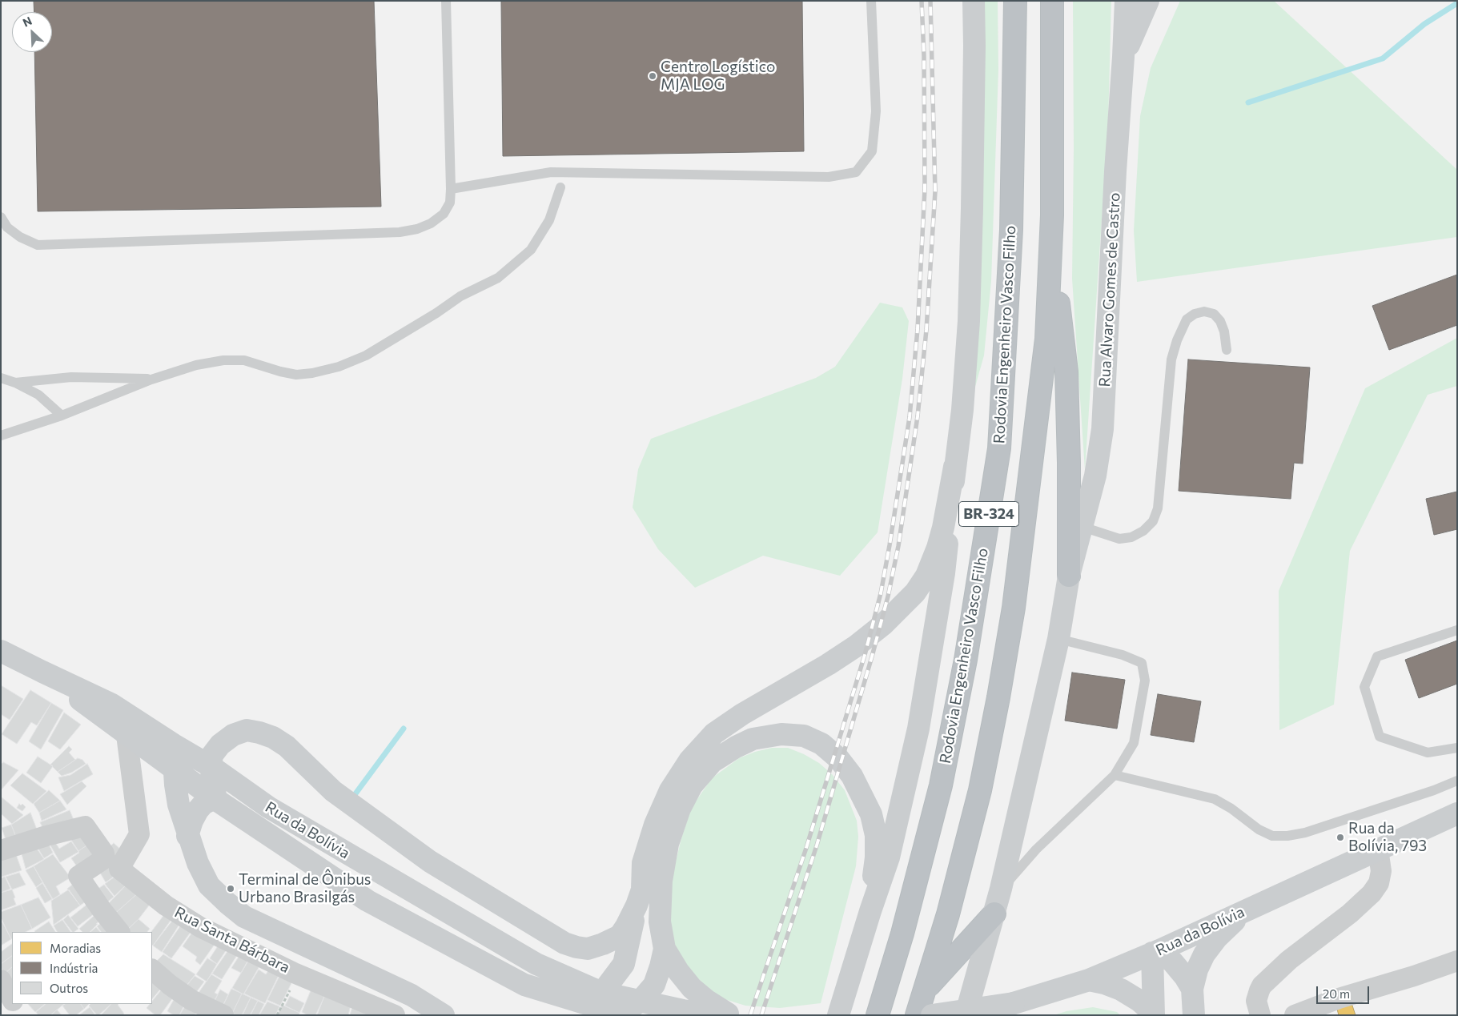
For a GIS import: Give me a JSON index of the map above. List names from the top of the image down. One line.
{"streets":{"highway":["Rodovia Engenheiro Vasco Filho","BR-324"],"main road":["Rua Alvaro Gomes de Castro","Rua da Bolívia"],"street":["Rua Santa Bárbara"]},"crossings":[["Rua da Bolívia","Rua Santa Bárbara"]],"places":["Centro Logístico MJA LOG","Rua da Bolívia, 793","Terminal de Ônibus Urbano Brasilgás"],"legend":["Moradias","Indústria","Outros"],"scale_bar":"20 m","north":"top left"}
